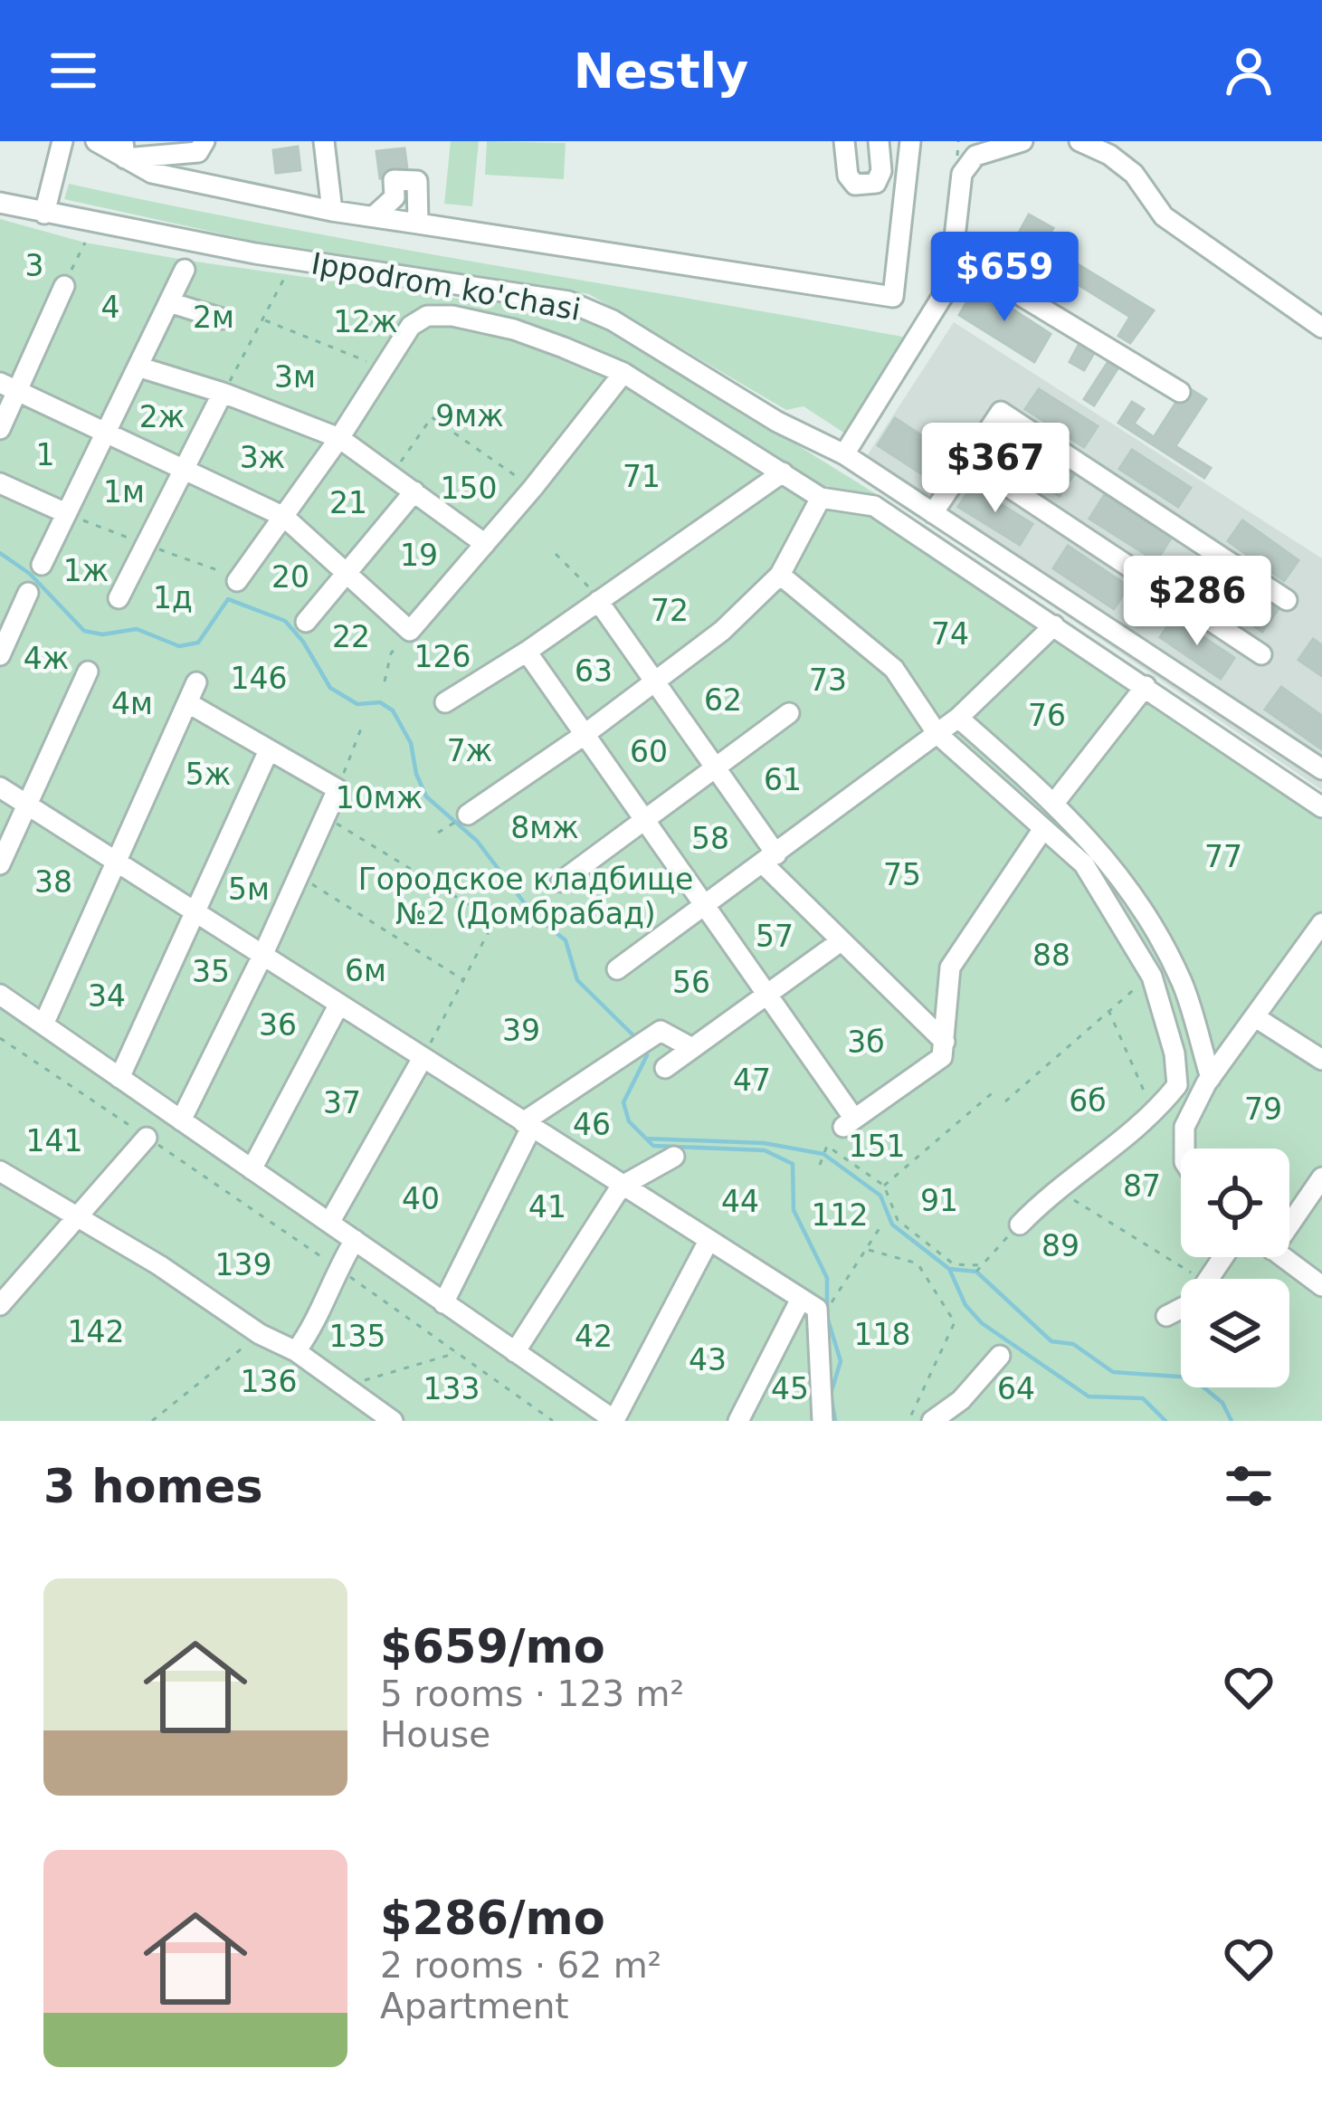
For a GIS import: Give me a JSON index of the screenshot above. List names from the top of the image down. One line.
{"streets":{"street":["Ippodrom ko'chasi"]},"parks":["3","4","2м","12ж","3м","9мж","2ж","1","3ж","71","150","1м","21","19","1ж","20","1д","72","74","22","126","4ж","63","146","73","62","4м","76","7ж","60","5ж","61","10мж","8мж","58","77","75","Городское кладбище №2 (Домбрабад)","38","5м","57","88","6м","35","56","34","36","39","3б","47","6б","37","79","46","141","151","87","40","91","44","41","112","89","139","142","118","135","42","43","136","133","45","64"],"page":{"header":"Nestly","price":["$659","$367","$286"],"heading":"3 homes","list":[{"name":"$659/mo","note":"5 rooms · 123 m² · House"},{"name":"$286/mo","note":"2 rooms · 62 m² · Apartment"}]}}
